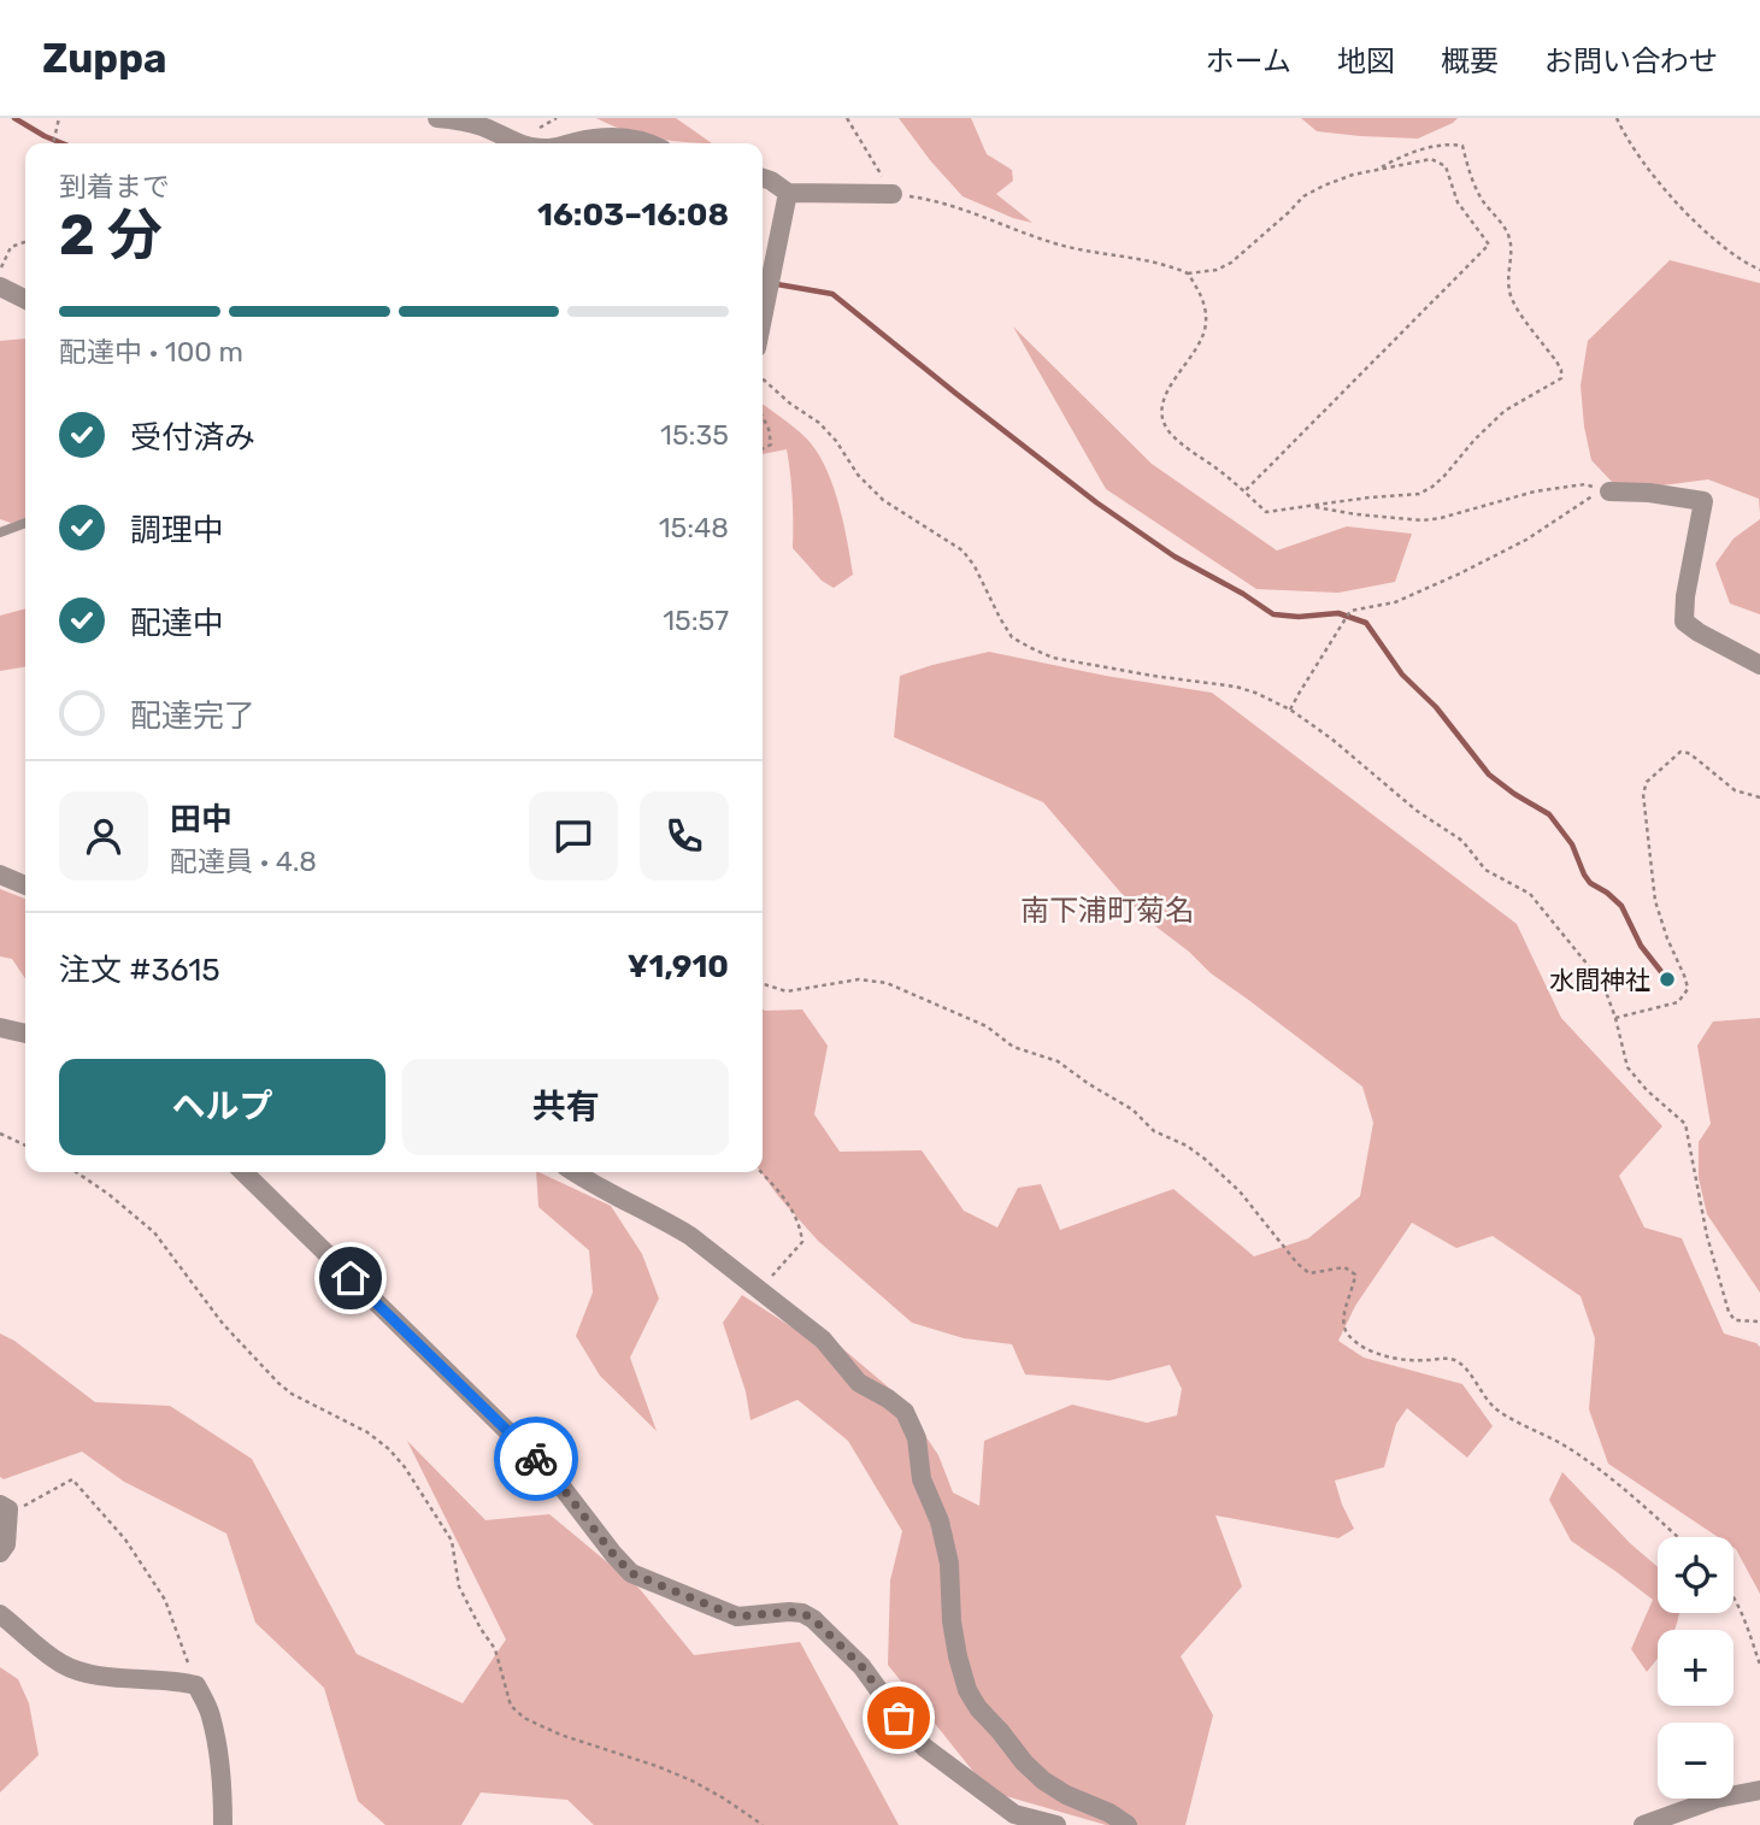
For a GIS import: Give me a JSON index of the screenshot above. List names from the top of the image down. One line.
{"districts":["南下浦町菊名"],"places":["水間神社"],"page":{"header":"Zuppa","nav":["ホーム","地図","概要","お問い合わせ"],"heading":["2 分","到着まで","16:03–16:08"],"panel":["田中","配達員 · 4.8","注文 #3615","¥1,910"],"bar":"配達中 · 100 m","list":[["受付済み","15:35"],["調理中","15:48"],["配達中","15:57"],"配達完了"],"buttons":["ヘルプ","共有"],"map_buttons":["+","−"]}}
